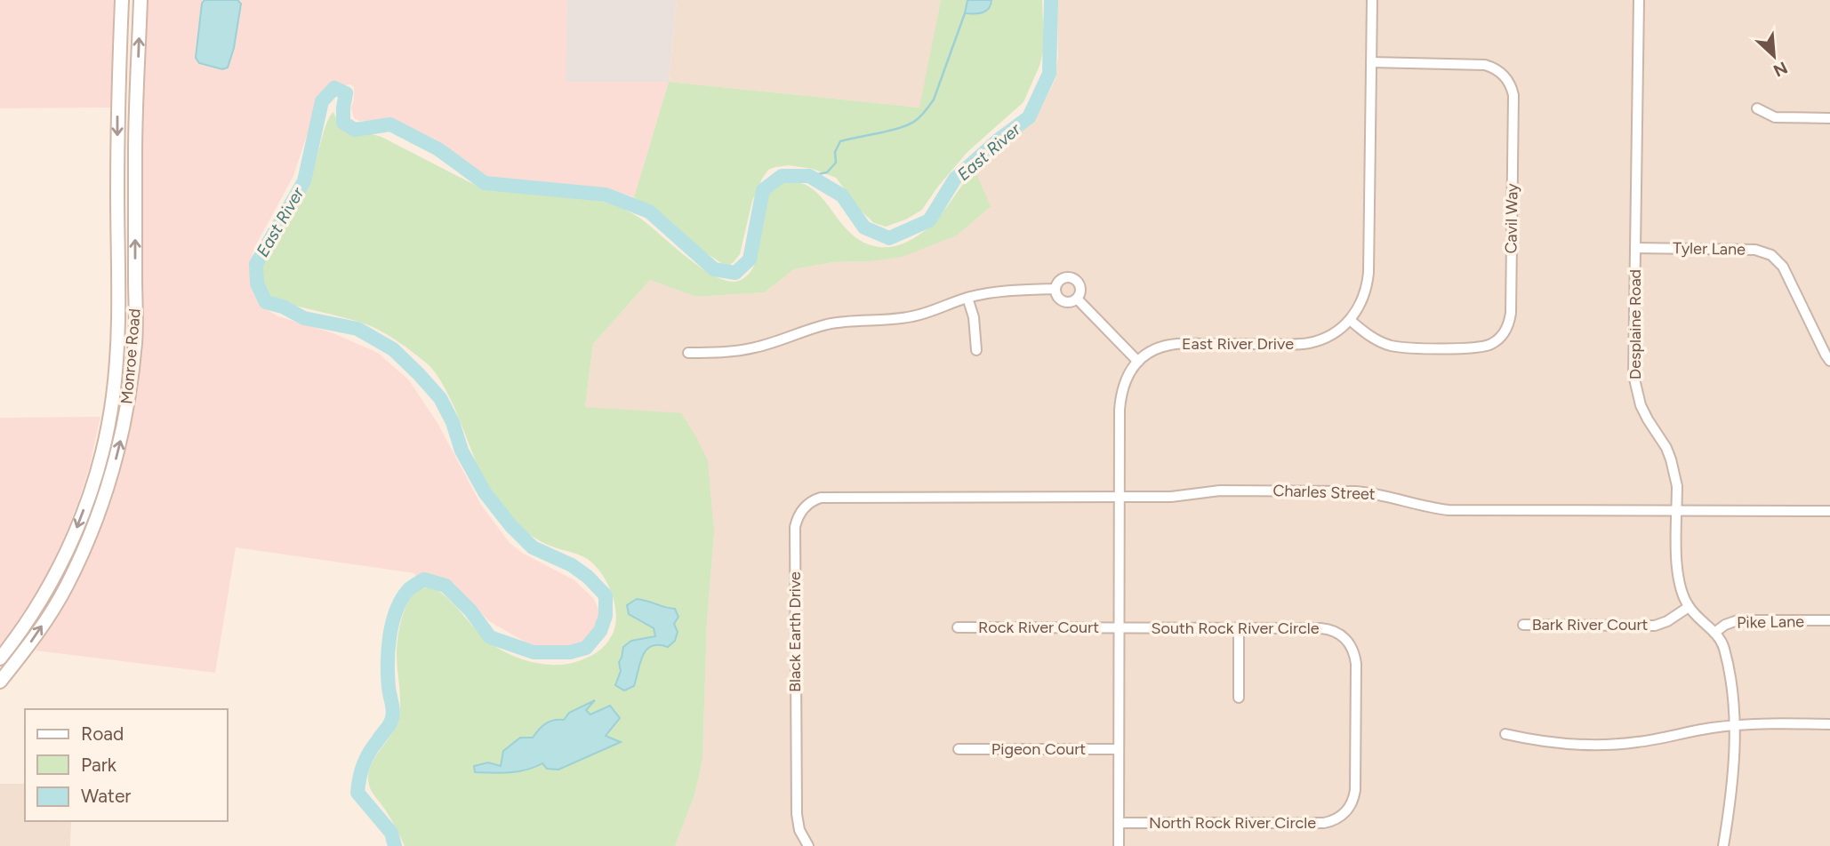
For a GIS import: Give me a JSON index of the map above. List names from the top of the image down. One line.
{"streets":{"main road":["Monroe Road"],"street":["Cavil Way","Tyler Lane","Desplaine Road","East River Drive","Charles Street","Pike Lane","Bark River Court","Rock River Court","South Rock River Circle","Black Earth Drive","Pigeon Court","North Rock River Circle"]},"crossings":[["Cavil Way","East River Drive"],["Tyler Lane","Desplaine Road"],["Desplaine Road","Charles Street"],["Desplaine Road","Pike Lane"],["Desplaine Road","Bark River Court"],["Charles Street","Black Earth Drive"],["Rock River Court","South Rock River Circle"],["South Rock River Circle","North Rock River Circle"]],"water":["East River"],"legend":["Road","Park","Water"],"north":"bottom right"}
